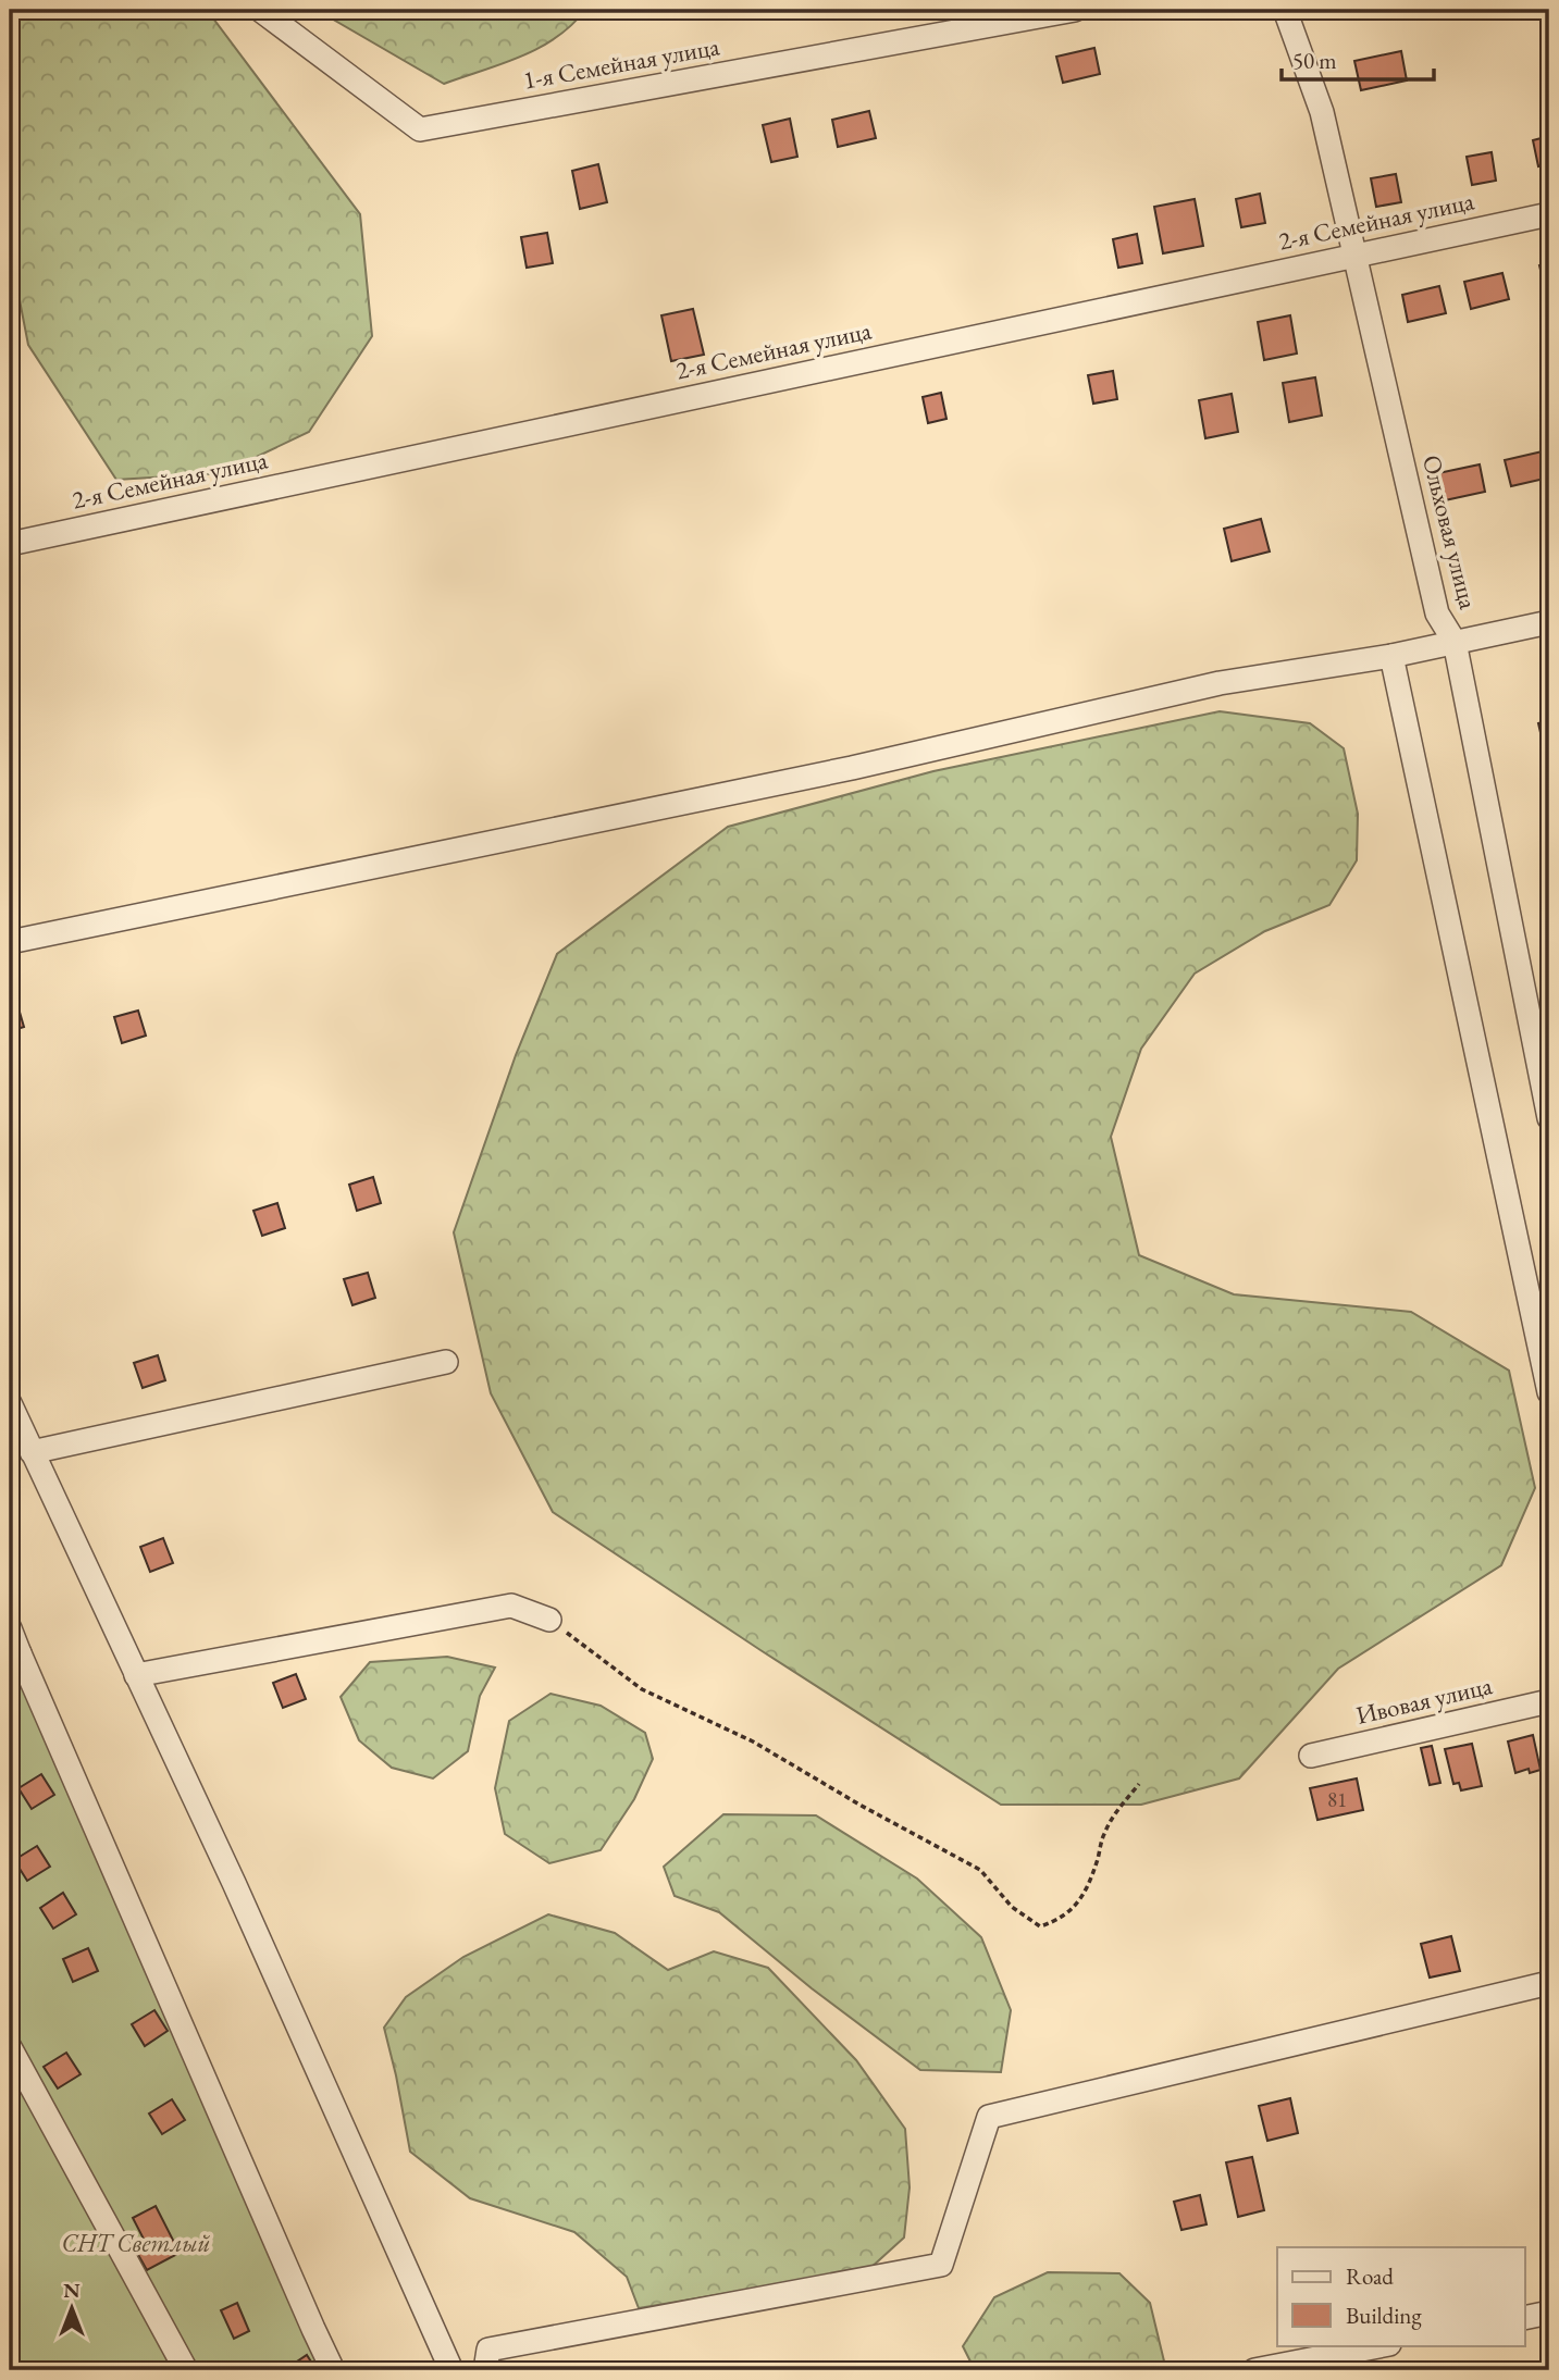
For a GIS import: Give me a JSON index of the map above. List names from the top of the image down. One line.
{"streets":{"street":["1-я Семейная улица","2-я Семейная улица","Ольховая улица","Ивовая улица"]},"crossings":[["2-я Семейная улица","Ольховая улица"]],"parks":["СНТ Светлый"],"house_numbers":["81"],"legend":["Road","Building"],"scale_bar":"50 m","north":"top"}
